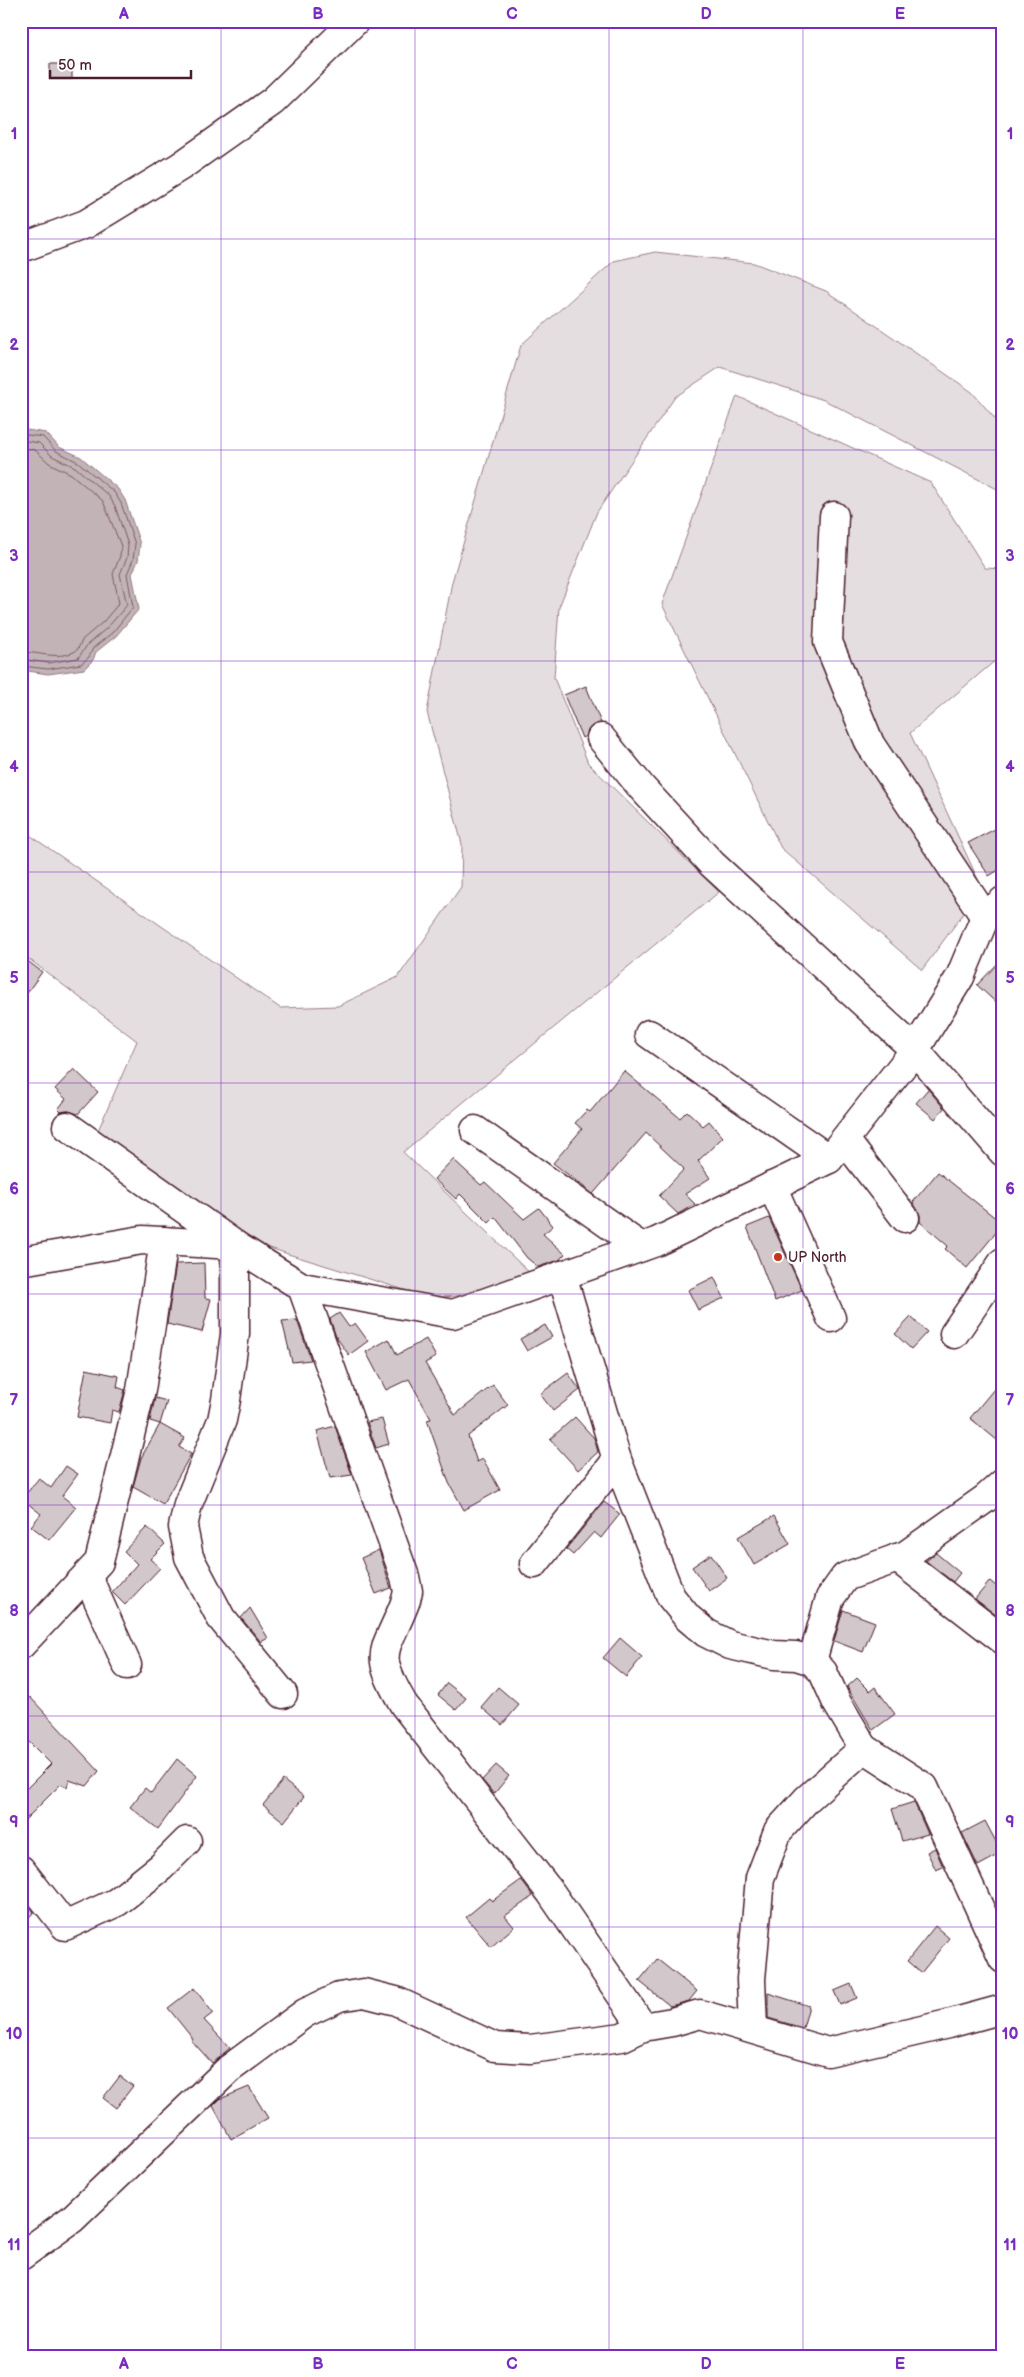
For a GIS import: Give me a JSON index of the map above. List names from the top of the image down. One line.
{"places":["UP North"],"scale_bar":"50 m","grid":{"columns":["A","B","C","D","E"],"rows":["1","2","3","4","5","6","7","8","9","10","11"]}}
